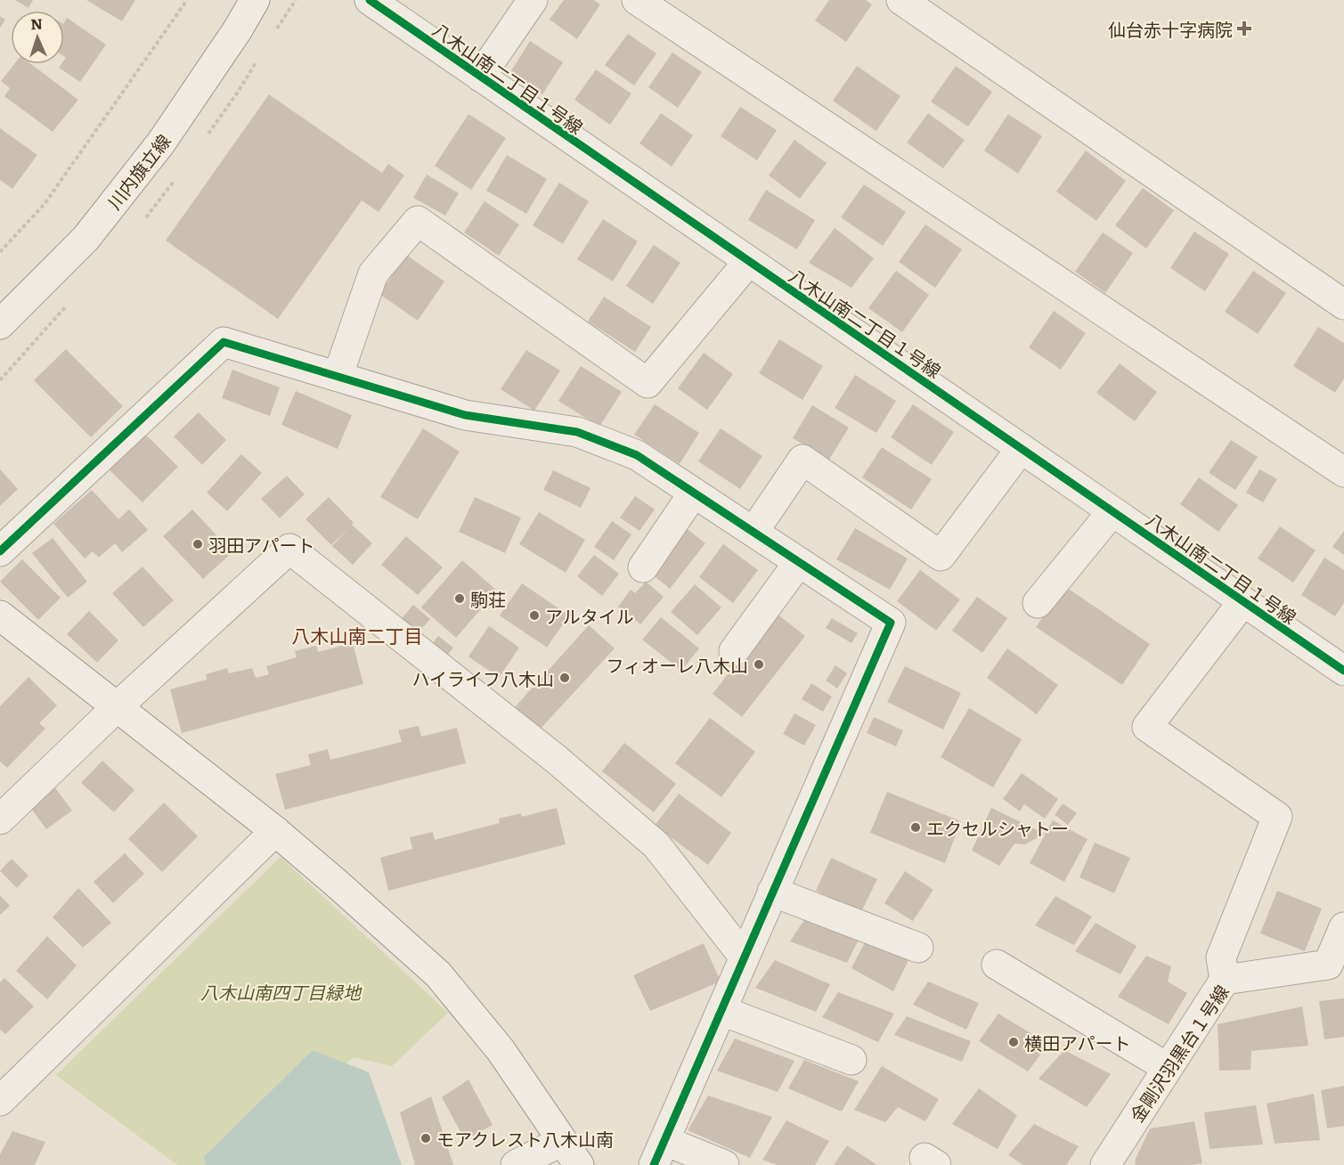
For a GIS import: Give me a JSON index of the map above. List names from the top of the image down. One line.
{"streets":{"street":["八木山南二丁目１号線","川内旗立線","金剛沢羽黒台１号線"]},"districts":["八木山南二丁目"],"parks":["八木山南四丁目緑地"],"places":{"health":["仙台赤十字病院"],"other":["羽田アパート","駒荘","アルタイル","フィオーレ八木山","ハイライフ八木山","エクセルシャトー","横田アパート","モアクレスト八木山南"]},"north":"top"}
